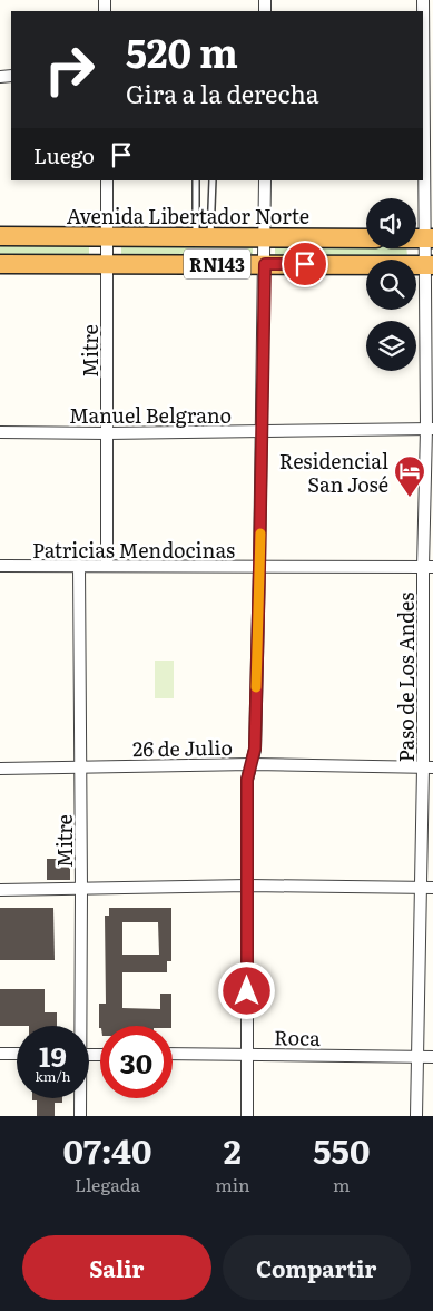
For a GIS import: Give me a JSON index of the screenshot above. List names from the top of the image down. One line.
{"streets":{"highway":["Avenida Libertador Norte","RN143"],"street":["Mitre","Manuel Belgrano","Patricias Mendocinas","Paso de Los Andes","26 de Julio","Roca"]},"crossings":[["Avenida Libertador Norte","Mitre"],["RN143","Mitre"],["RN143","Paso de Los Andes"],["Mitre","Manuel Belgrano"],["Mitre","Patricias Mendocinas"],["Mitre","26 de Julio"],["Manuel Belgrano","Paso de Los Andes"],["Patricias Mendocinas","Paso de Los Andes"],["Paso de Los Andes","26 de Julio"],["Paso de Los Andes","Roca"]],"places":{"hotel":["Residencial San José"]},"page":{"turn":["520 m","Gira a la derecha"],"then":"Luego","speed":"19 km/h","limit":"30","eta":["07:40","Llegada","2","min","550","m"],"buttons":["Salir","Compartir"]}}
